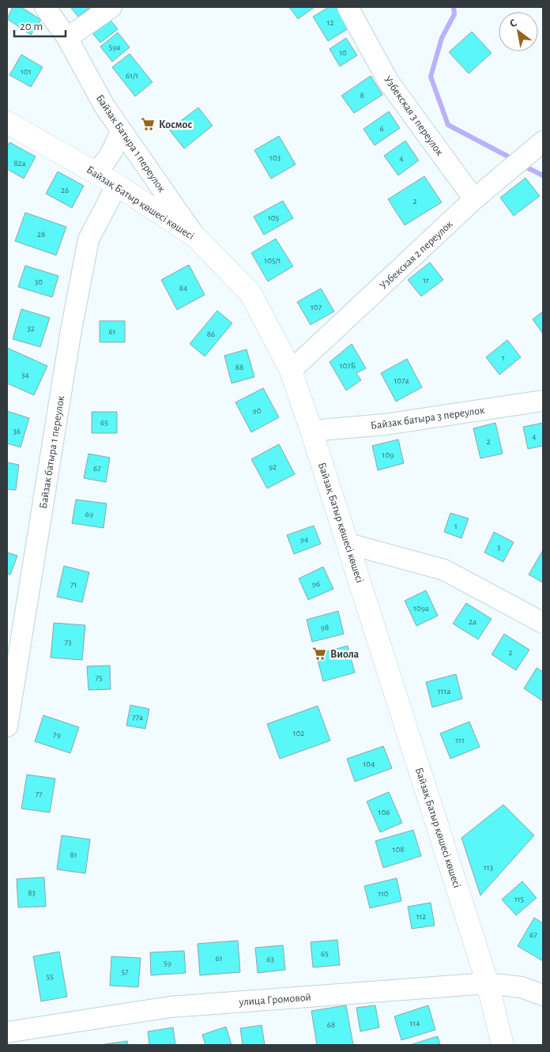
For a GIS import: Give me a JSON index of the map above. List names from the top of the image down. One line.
{"streets":{"main road":["Байзақ Батыр қөшесі көшесі"],"street":["Узбекская 3 переулок","Байзак Батыра 1 переулок","Узбекская 2 переулок","Байзак батыра 3 переулок","Байзак батыра 1 переулок","улица Громовой"]},"crossings":[["Узбекская 3 переулок","Узбекская 2 переулок"],["Байзак Батыра 1 переулок","Байзақ Батыр қөшесі көшесі"],["Байзақ Батыр қөшесі көшесі","Узбекская 2 переулок"],["Байзақ Батыр қөшесі көшесі","Байзак батыра 3 переулок"],["Байзақ Батыр қөшесі көшесі","Байзак батыра 1 переулок"],["Байзақ Батыр қөшесі көшесі","улица Громовой"]],"places":{"supermarket":["Космос","Виола"]},"house_numbers":["12","59а","10","101","61/1","8","6","103","4","82а","26","2","105","28","105/1","1г","30","84","107","32","61","86","1","107Б","88","34","107а","90","65","36","4","2","109","92","67","69","1","94","3","96","71","109а","2а","98","73","2","75","111а","77а","102","79","111","104","77","106","108","81","113","83","110","115","112","67","65","61","63","59","57","55","114","68"],"scale_bar":"20 m","north":"top left"}
